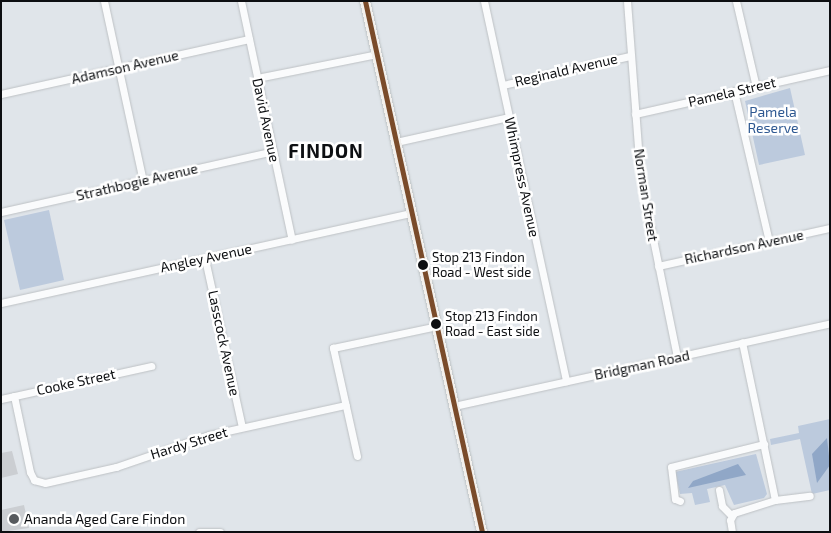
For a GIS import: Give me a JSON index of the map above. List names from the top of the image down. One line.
{"streets":{"street":["Adamson Avenue","Reginald Avenue","Pamela Street","David Avenue","Whimpress Avenue","Strathbogie Avenue","Norman Street","Richardson Avenue","Angley Avenue","Lasscock Avenue","Bridgman Road","Cooke Street","Hardy Street"]},"crossings":[["Adamson Avenue","David Avenue"],["Reginald Avenue","Whimpress Avenue"],["Reginald Avenue","Norman Street"],["Pamela Street","Norman Street"],["David Avenue","Strathbogie Avenue"],["David Avenue","Angley Avenue"],["Whimpress Avenue","Bridgman Road"],["Norman Street","Richardson Avenue"],["Norman Street","Bridgman Road"],["Angley Avenue","Lasscock Avenue"],["Lasscock Avenue","Hardy Street"],["Cooke Street","Hardy Street"]],"districts":["FINDON"],"parks":["Pamela Reserve"],"places":["Stop 213 Findon Road - West side","Stop 213 Findon Road - East side","Ananda Aged Care Findon"]}
